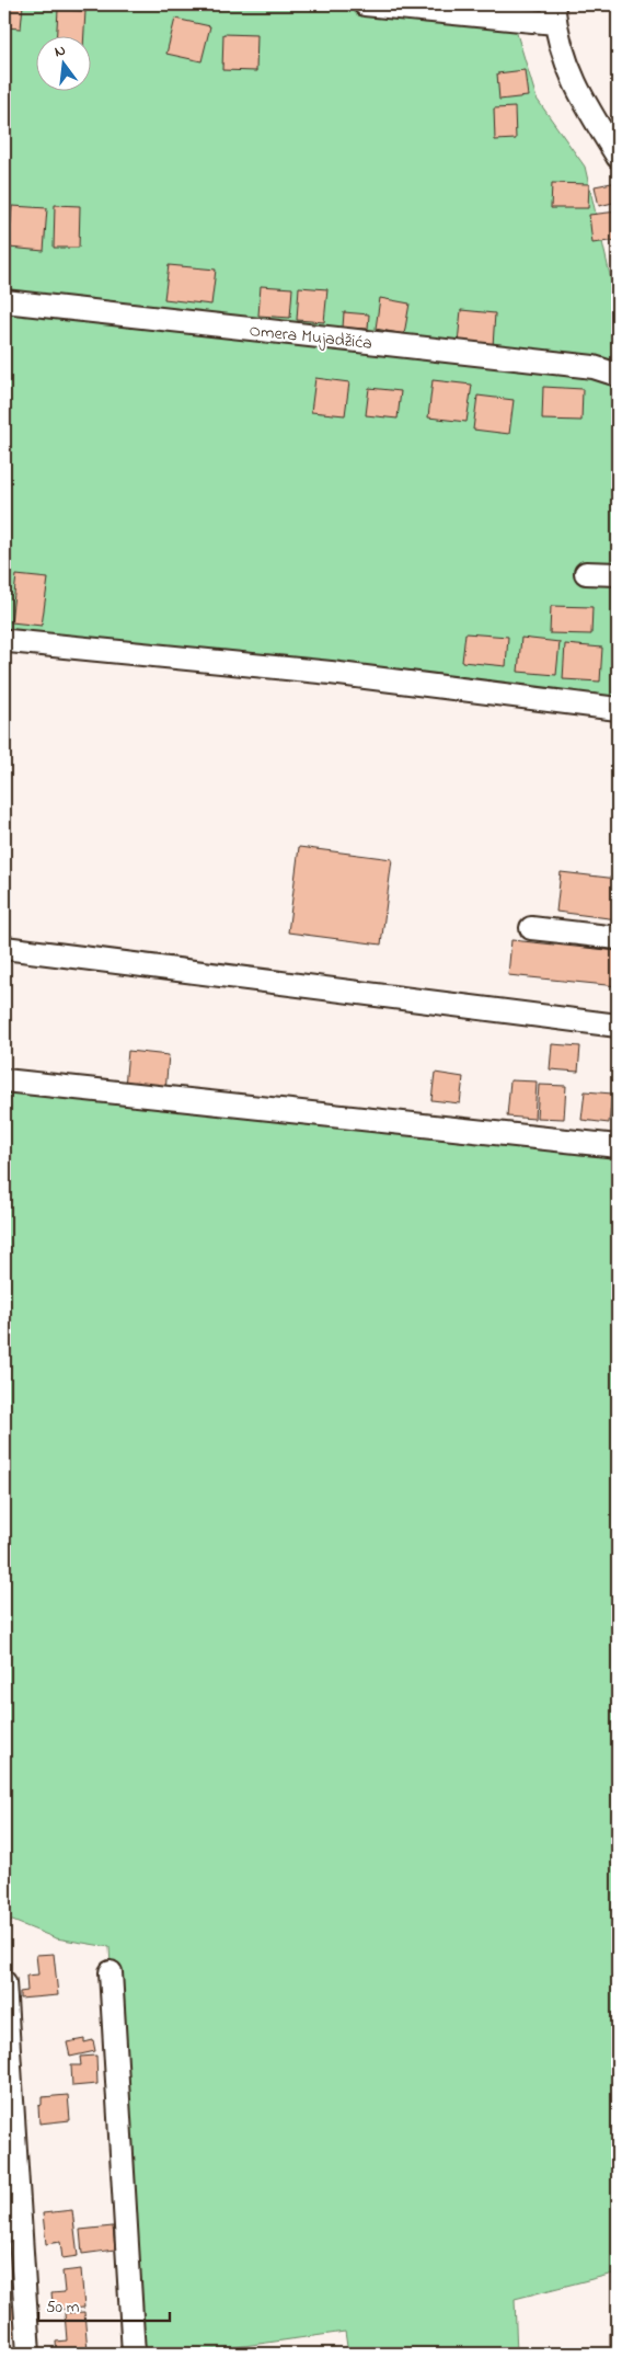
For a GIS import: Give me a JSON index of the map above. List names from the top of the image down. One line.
{"streets":{"street":["Omera Mujadžića"]},"scale_bar":"50 m","north":"top"}
